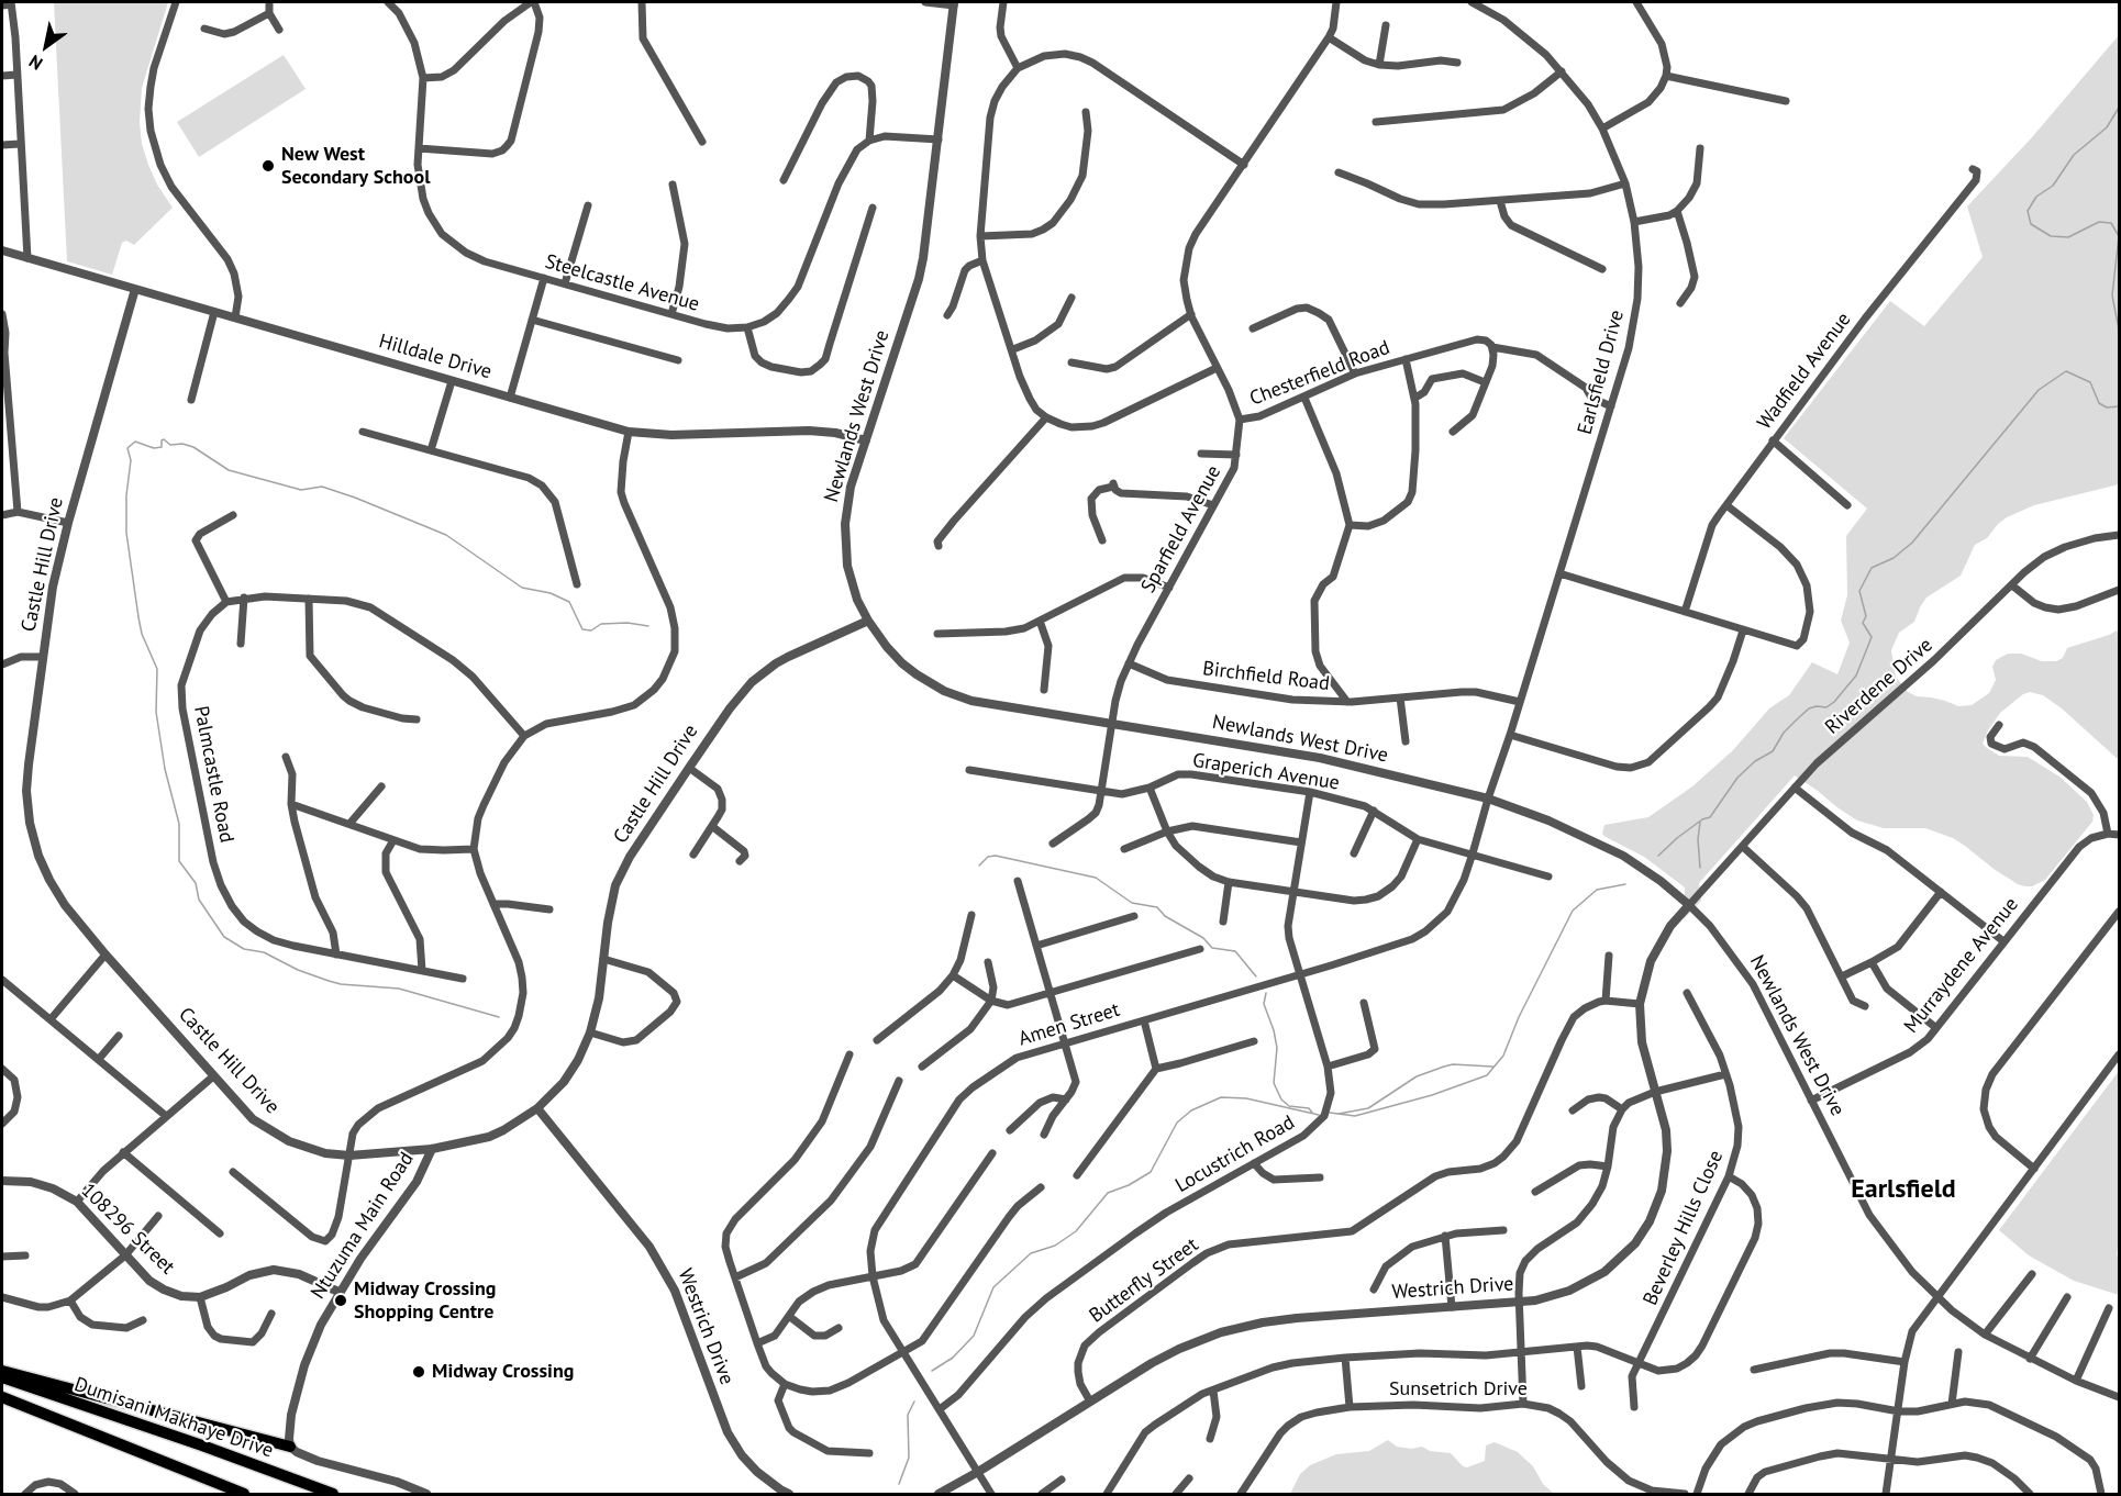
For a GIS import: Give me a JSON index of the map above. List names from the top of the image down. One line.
{"streets":{"main road":["Dumisani Makhaye Drive"],"street":["Steelcastle Avenue","Hilldale Drive","Wadfield Avenue","Earlsfield Drive","Chesterfield Road","Newlands West Drive","Sparfield Avenue","Castle Hill Drive","Birchfield Road","Riverdene Drive","Graperich Avenue","Palmcastle Road","Murraydene Avenue","Amen Street","Locustrich Road","Ntuzuma Main Road","Beverley Hills Close","108296 Street","Butterfly Street","Westrich Drive","Sunsetrich Drive"]},"crossings":[["Hilldale Drive","Newlands West Drive"],["Hilldale Drive","Castle Hill Drive"],["Earlsfield Drive","Chesterfield Road"],["Earlsfield Drive","Newlands West Drive"],["Earlsfield Drive","Birchfield Road"],["Earlsfield Drive","Amen Street"],["Chesterfield Road","Sparfield Avenue"],["Newlands West Drive","Sparfield Avenue"],["Newlands West Drive","Castle Hill Drive"],["Newlands West Drive","Riverdene Drive"],["Newlands West Drive","Murraydene Avenue"],["Newlands West Drive","Amen Street"],["Newlands West Drive","Westrich Drive"],["Sparfield Avenue","Birchfield Road"],["Sparfield Avenue","Graperich Avenue"],["Castle Hill Drive","Ntuzuma Main Road"],["Castle Hill Drive","Westrich Drive"],["Riverdene Drive","Westrich Drive"],["Graperich Avenue","Amen Street"],["Graperich Avenue","Locustrich Road"],["Amen Street","Locustrich Road"],["Amen Street","Westrich Drive"],["Butterfly Street","Westrich Drive"]],"districts":["Earlsfield"],"places":["New West Secondary School","Midway Crossing Shopping Centre","Midway Crossing"],"north":"bottom left"}
